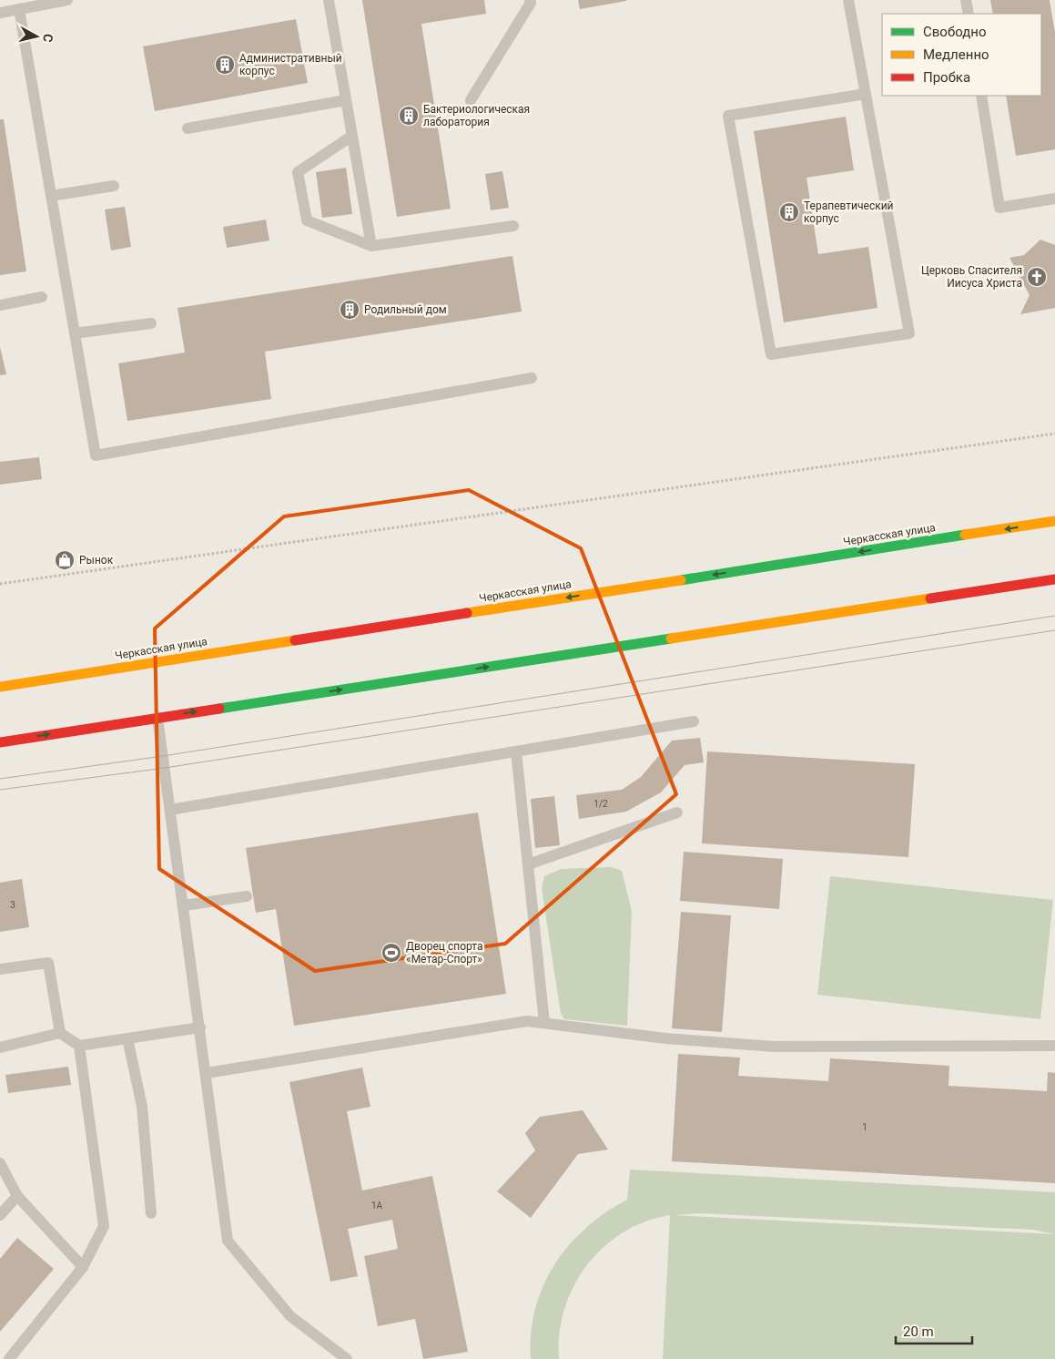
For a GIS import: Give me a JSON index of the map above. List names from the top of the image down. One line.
{"streets":{"main road":["Черкасская улица"]},"places":{"building":["Административный корпус","Бактериологическая лаборатория","Терапевтический корпус","Родильный дом"],"church":["Церковь Спасителя Иисуса Христа"],"shop":["Рынок"],"sports":["Дворец спорта «Метар-Спорт»"]},"house_numbers":["1/2","3","1","1А"],"legend":["Свободно","Медленно","Пробка"],"scale_bar":"20 m","north":"right"}
